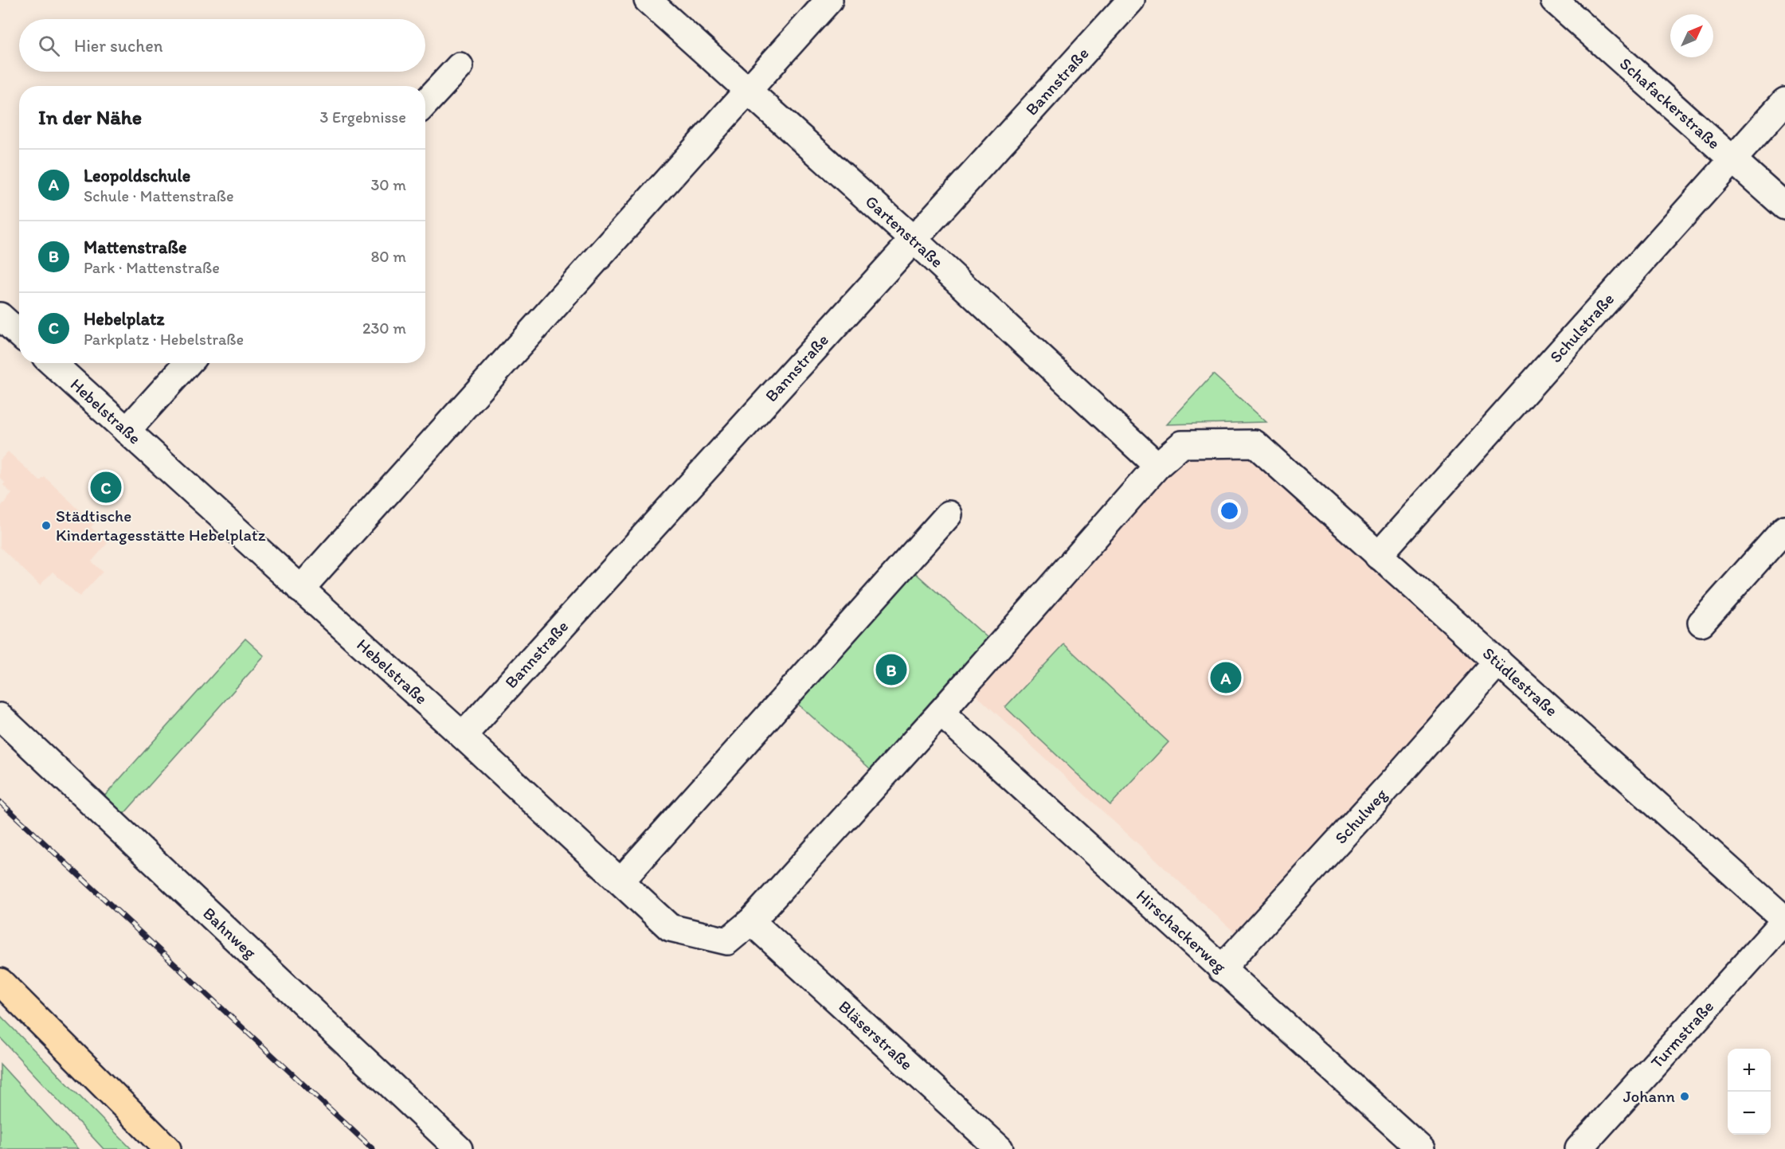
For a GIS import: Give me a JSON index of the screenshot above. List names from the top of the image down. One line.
{"streets":{"street":["Bannstraße","Schafackerstraße","Gartenstraße","Schulstraße","Hebelstraße","Stüdlestraße","Schulweg","Hirschackerweg","Bahnweg","Turmstraße","Bläserstraße"]},"crossings":[["Bannstraße","Gartenstraße"],["Bannstraße","Hebelstraße"],["Schafackerstraße","Schulstraße"],["Gartenstraße","Stüdlestraße"],["Schulstraße","Stüdlestraße"],["Hebelstraße","Bläserstraße"],["Stüdlestraße","Schulweg"],["Stüdlestraße","Turmstraße"],["Schulweg","Hirschackerweg"]],"places":["Städtische Kindertagesstätte Hebelplatz","Johann"],"north":"top right","page":{"search":"Hier suchen","heading":["In der Nähe","3 Ergebnisse"],"list":[{"mark":"A","name":"Leopoldschule","note":"Schule · Mattenstraße","value":"30 m"},{"mark":"B","name":"Mattenstraße","note":"Park · Mattenstraße","value":"80 m"},{"mark":"C","name":"Hebelplatz","note":"Parkplatz · Hebelstraße","value":"230 m"}],"pins":["C","B","A"],"map_buttons":["+","−"]}}
